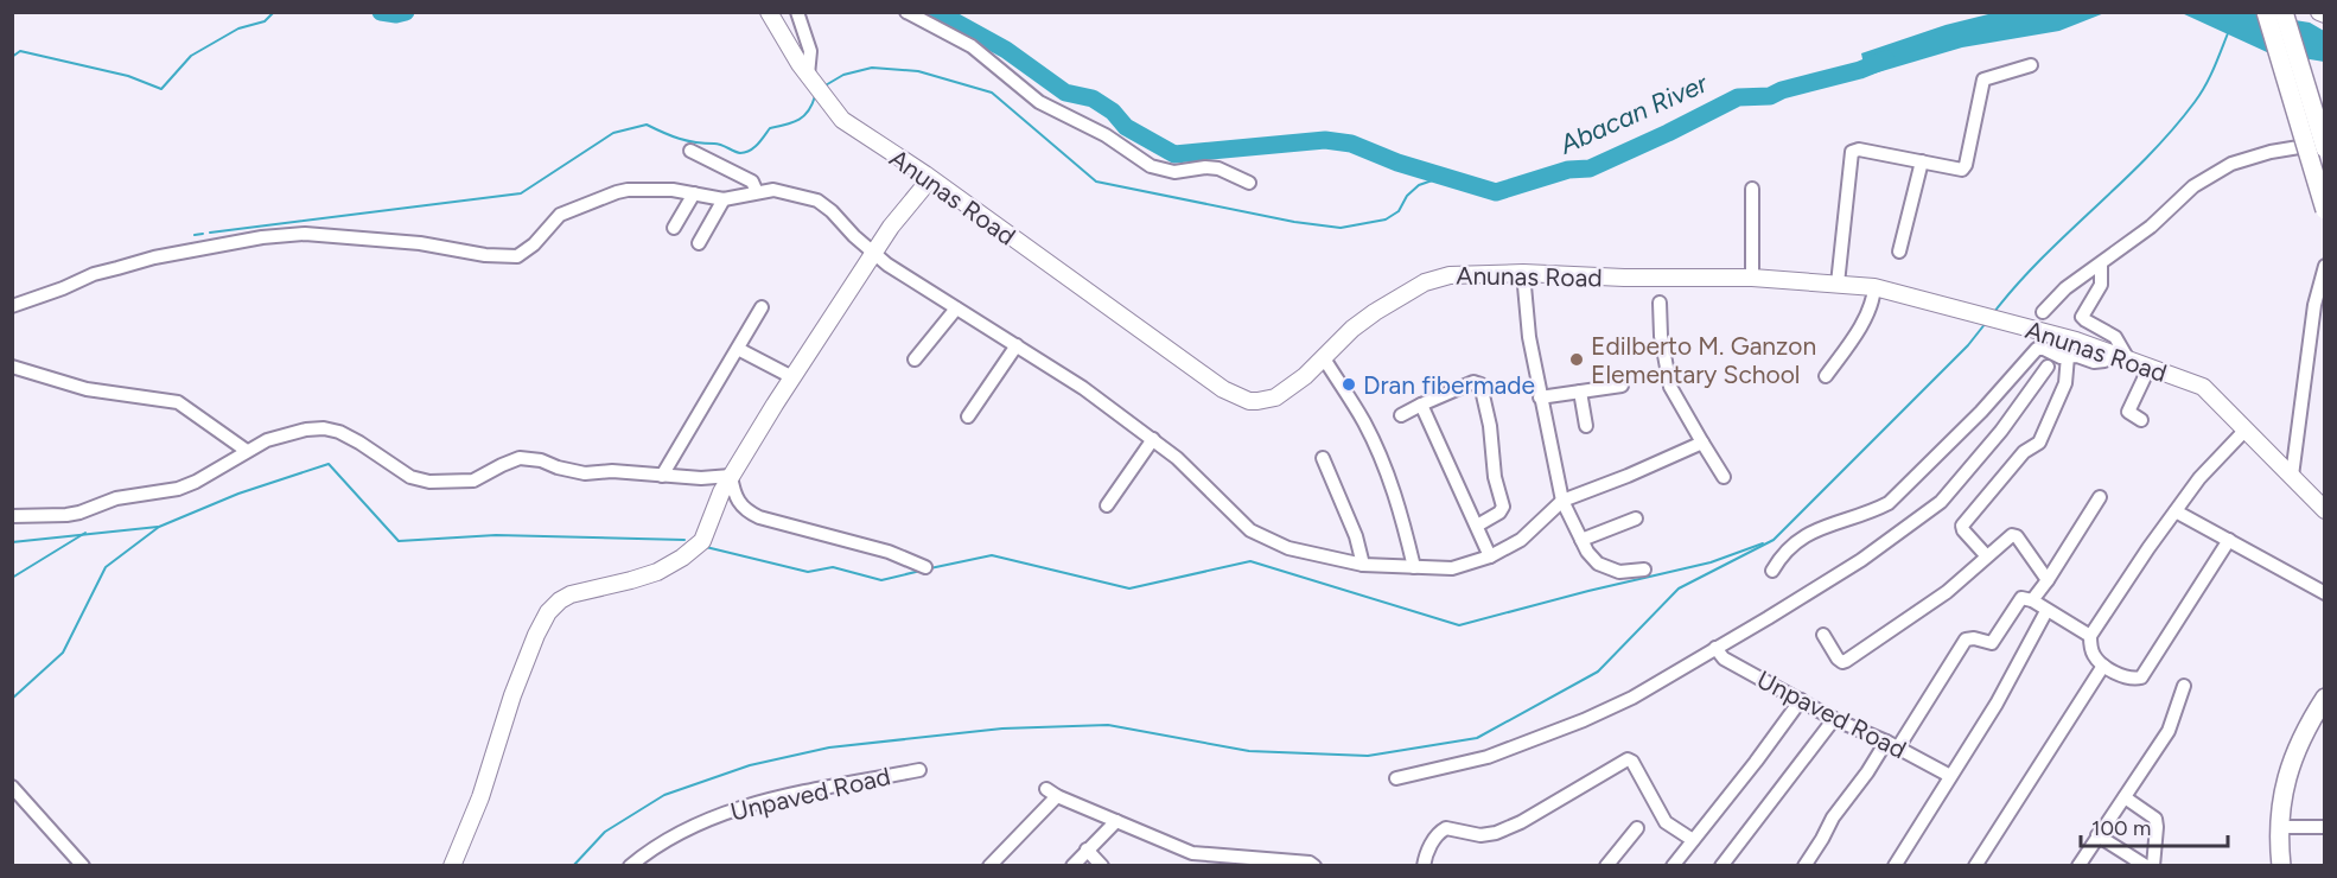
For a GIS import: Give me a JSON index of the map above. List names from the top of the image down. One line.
{"streets":{"street":["Anunas Road","Unpaved Road"]},"water":["Abacan River"],"places":["Edilberto M. Ganzon Elementary School","Dran fibermade"],"scale_bar":"100 m"}
